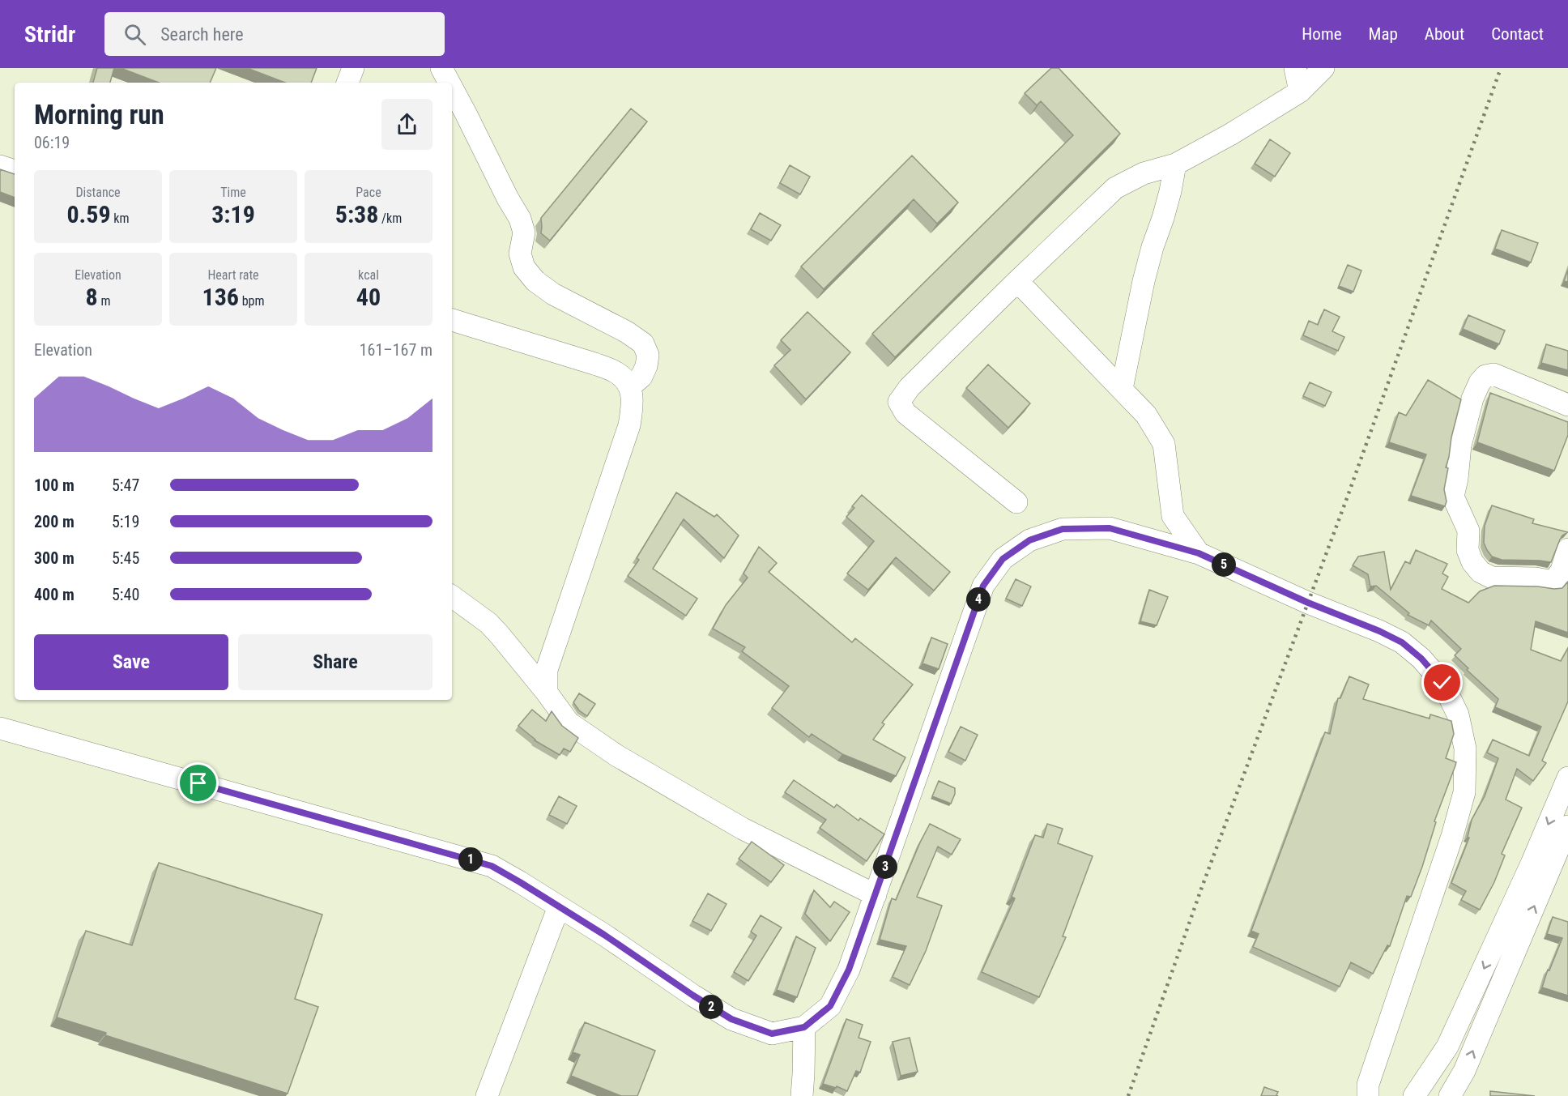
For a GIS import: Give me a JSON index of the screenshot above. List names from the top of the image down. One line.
{"page":{"header":"Stridr","search":"Search here","nav":["Home","Map","About","Contact"],"heading":["Morning run","06:19"],"stats":[["Distance","0.59 km"],["Time","3:19"],["Pace","5:38 /km"],["Elevation","8 m"],["Heart rate","136 bpm"],["kcal","40"]],"chart":["Elevation","161–167 m"],"list":[{"name":"100 m","note":"5:47"},{"name":"200 m","note":"5:19"},{"name":"300 m","note":"5:45"},{"name":"400 m","note":"5:40"}],"pins":["5","4","1","3","2"],"buttons":["Save","Share"]}}
